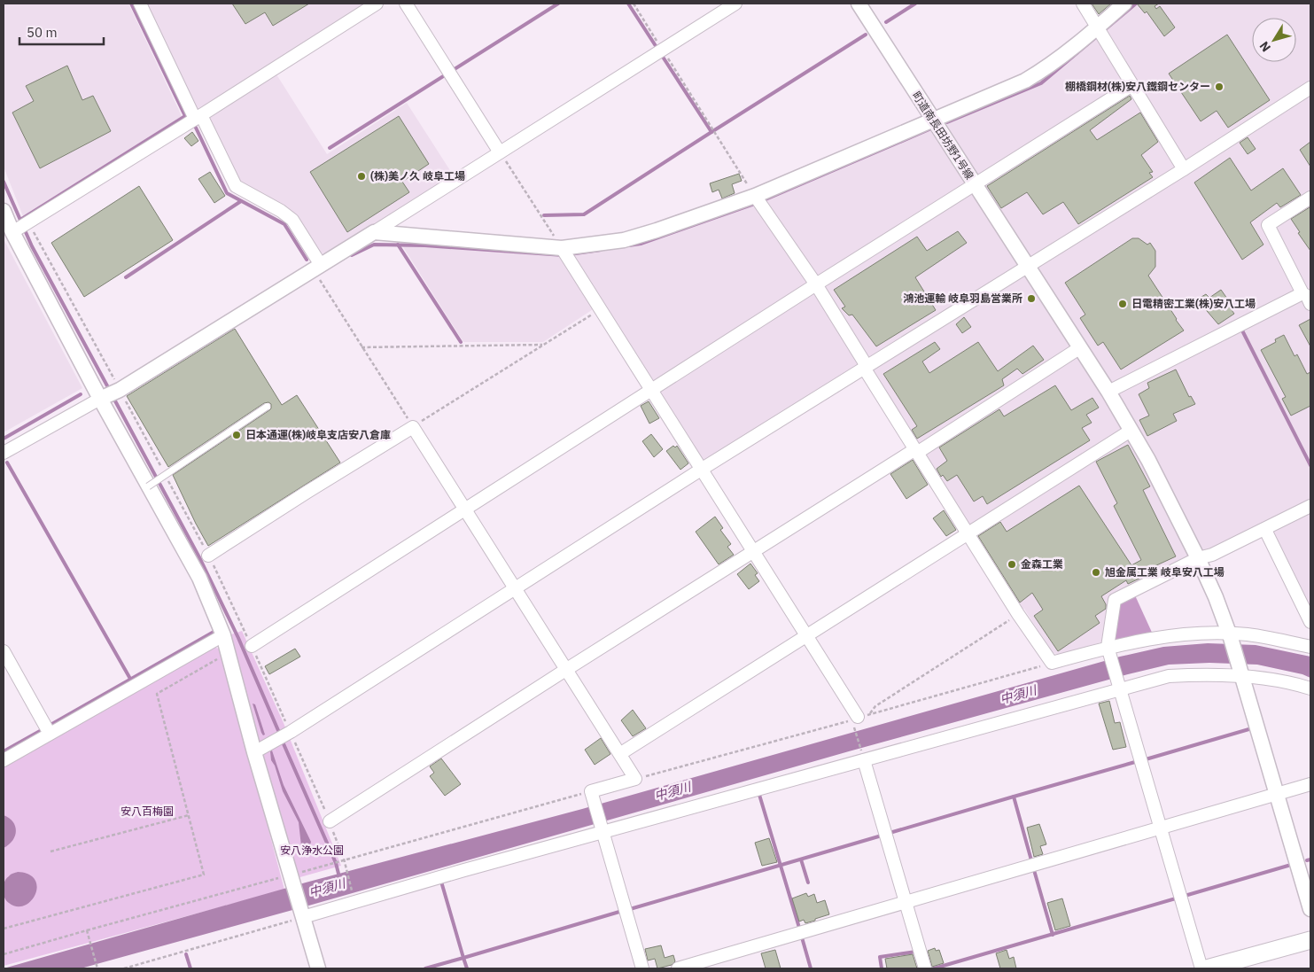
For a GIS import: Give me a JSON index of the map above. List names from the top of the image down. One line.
{"streets":{"street":["町道南長田坊野1号線"]},"water":["中須川"],"parks":["安八百梅園","安八浄水公園"],"places":["棚橋鋼材(株)安八鐵鋼センター","(株)美ノ久 岐阜工場","鴻池運輸 岐阜羽島営業所","日電精密工業(株)安八工場","日本通運(株)岐阜支店安八倉庫","金森工業","旭金属工業 岐阜安八工場"],"scale_bar":"50 m","north":"bottom left"}
